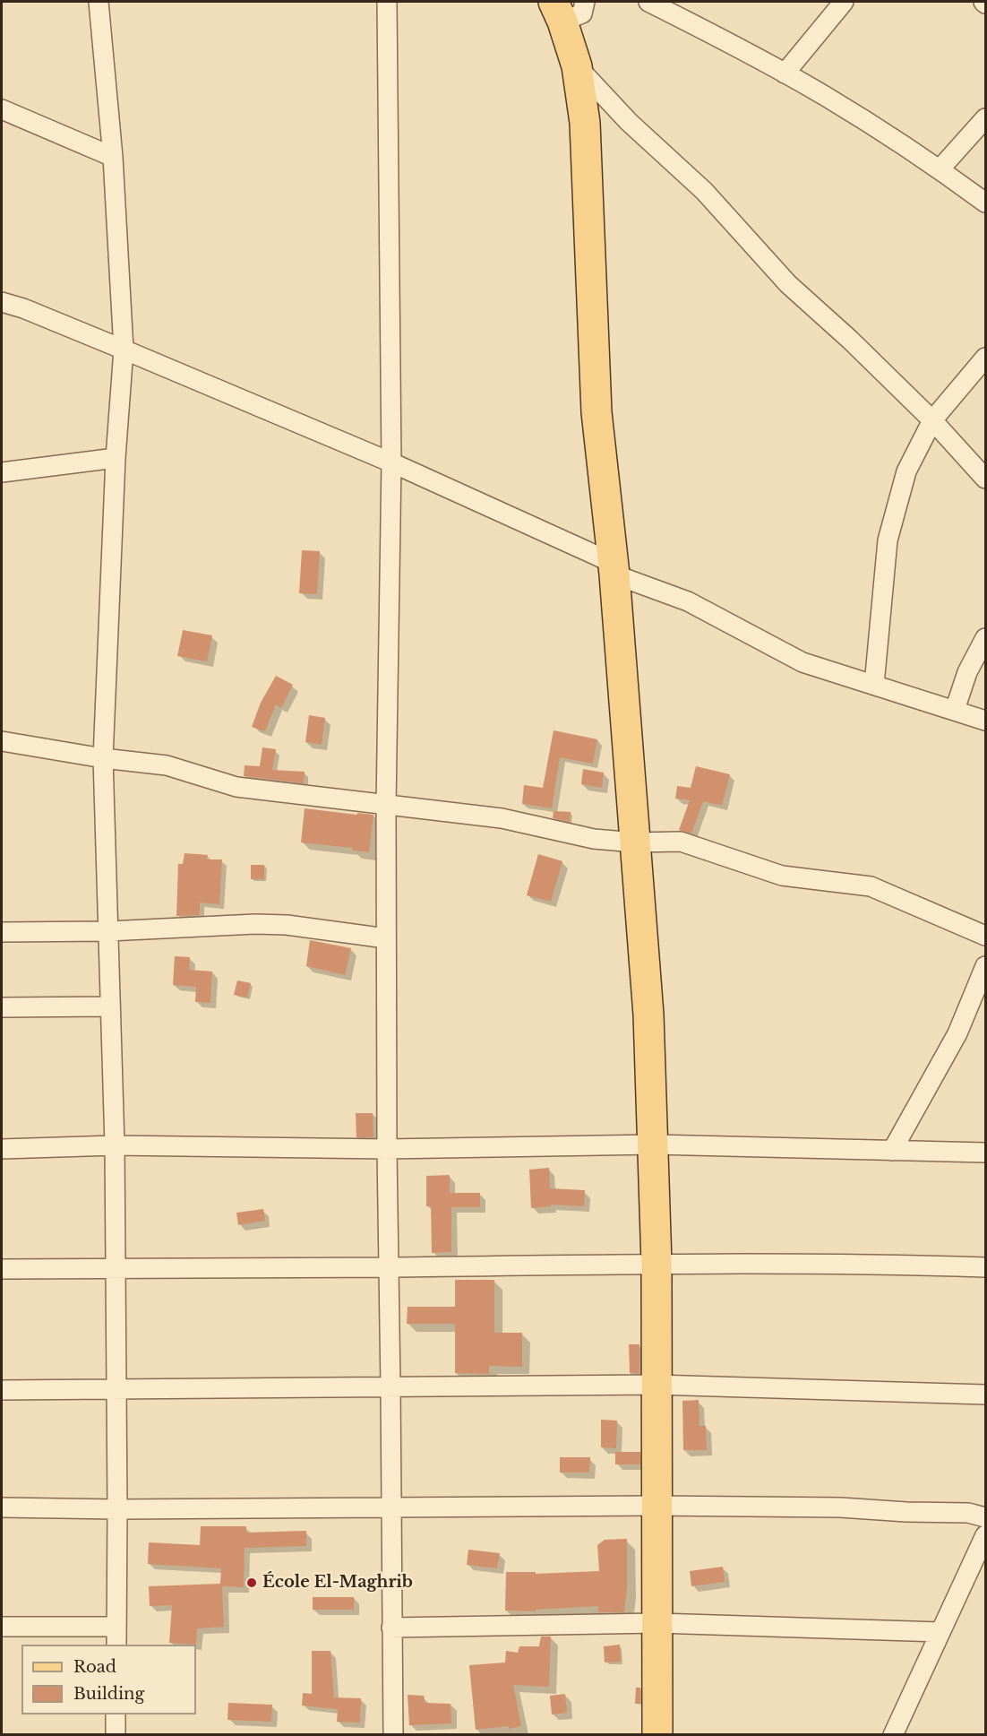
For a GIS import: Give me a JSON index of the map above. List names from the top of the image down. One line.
{"places":["École El-Maghrib"],"legend":["Road","Building"]}
